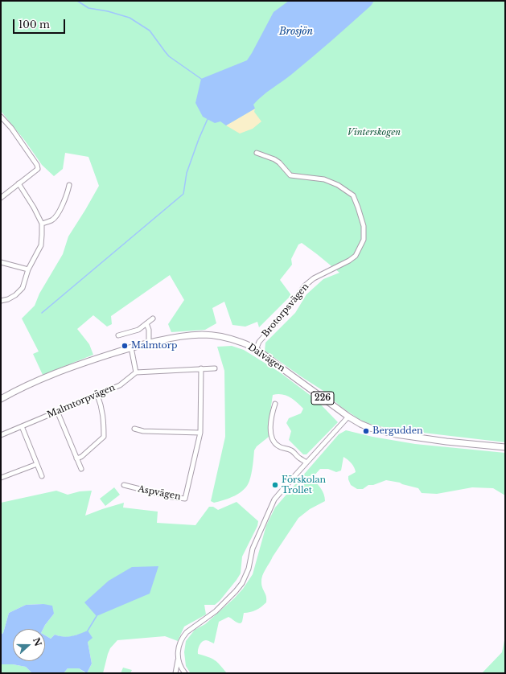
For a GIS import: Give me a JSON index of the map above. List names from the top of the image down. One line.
{"streets":{"main road":["Dalvägen","226"],"street":["Brotorpsvägen","Malmtorpvägen","Aspvägen"]},"crossings":[["Brotorpsvägen","Dalvägen"]],"water":["Brosjön"],"parks":["Vinterskogen"],"places":["Malmtorp","Bergudden","Förskolan Trollet"],"scale_bar":"100 m","north":"right"}
